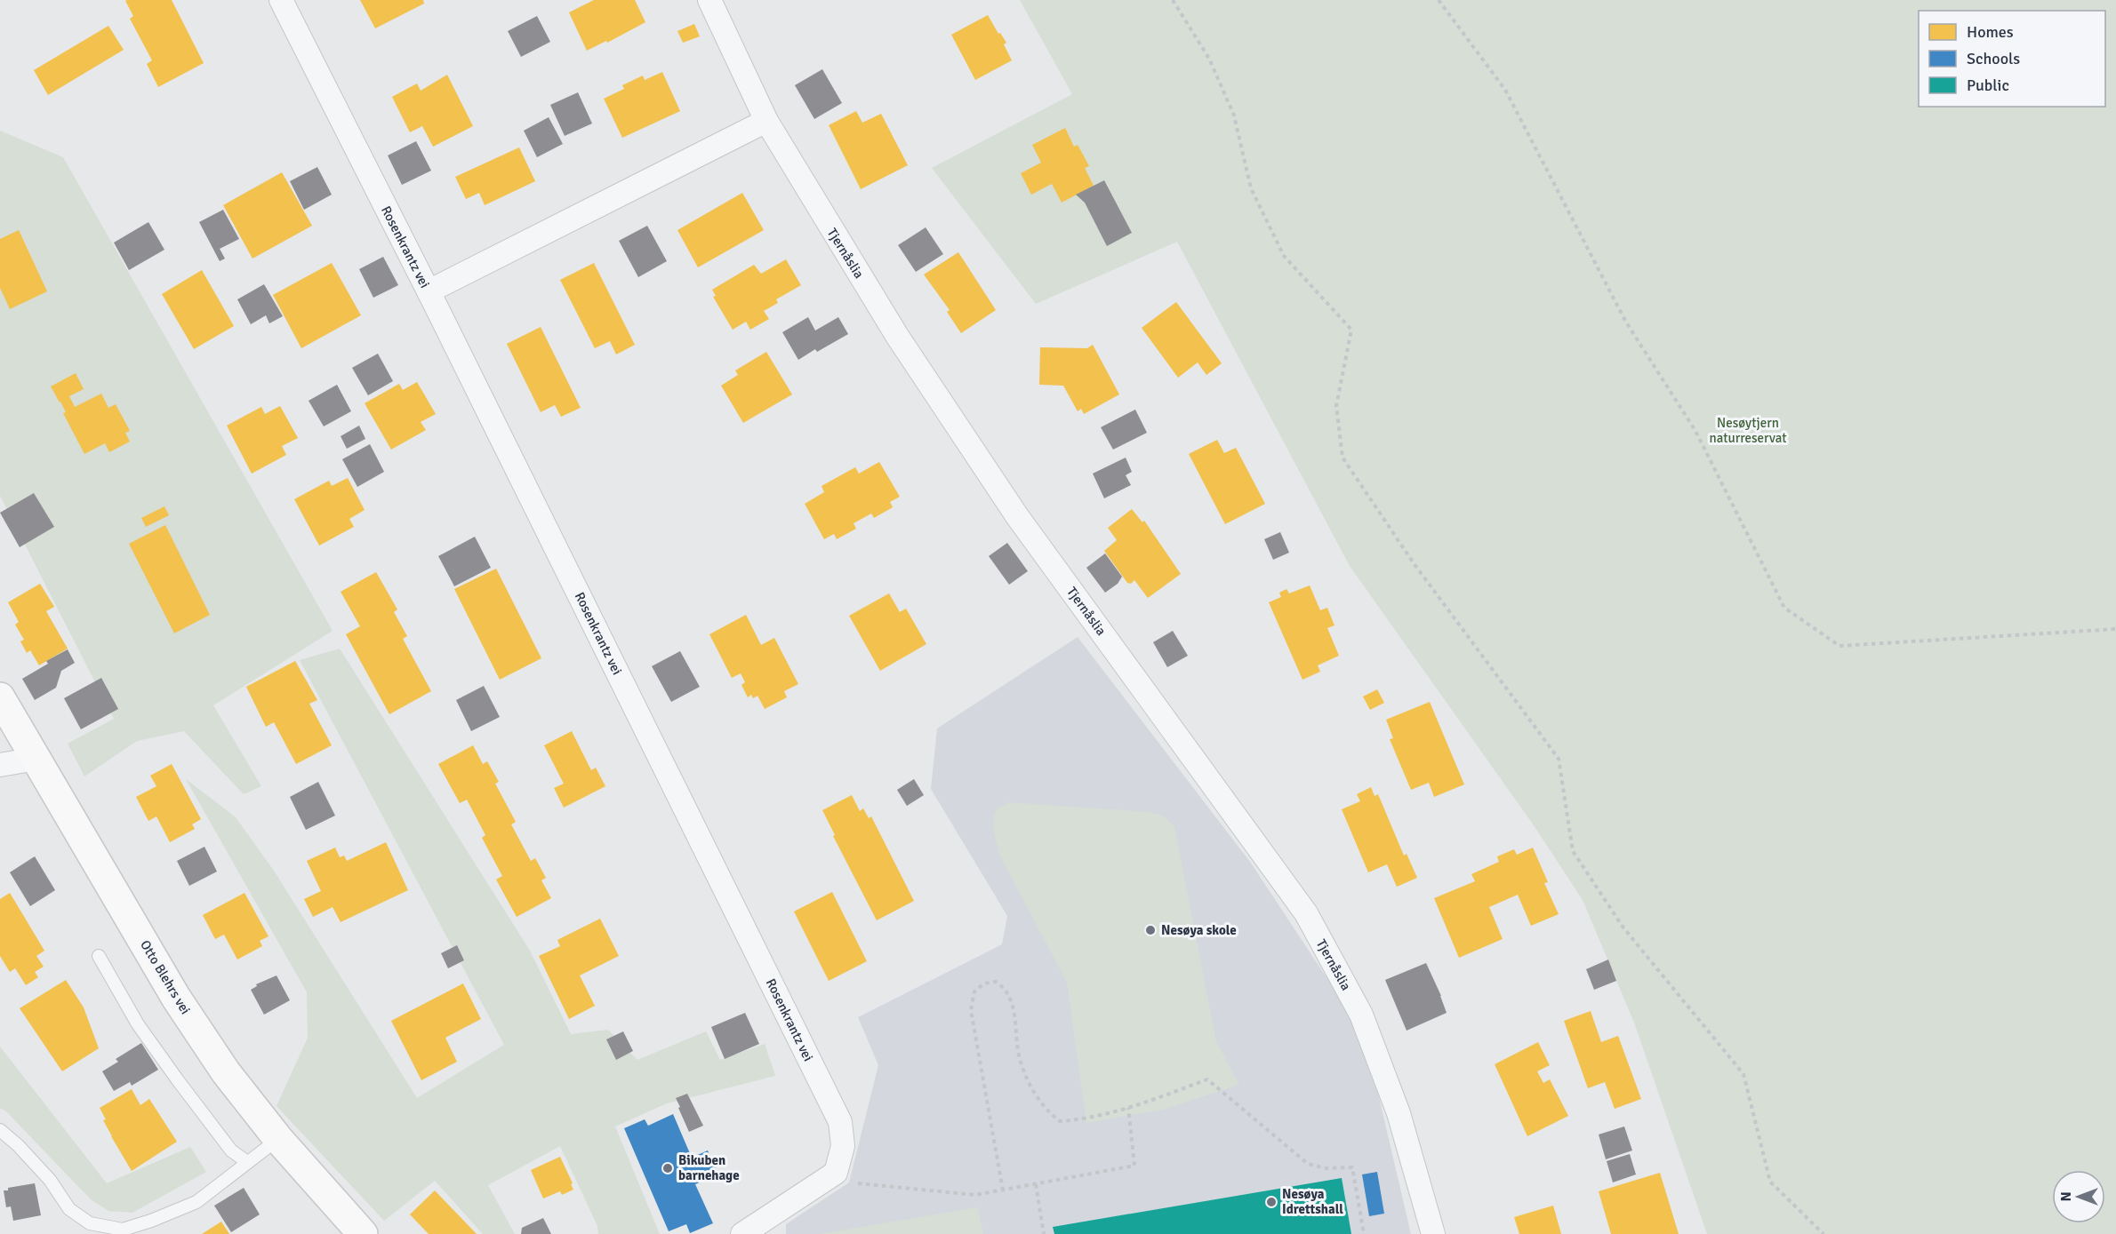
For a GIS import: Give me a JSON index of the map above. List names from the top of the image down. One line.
{"streets":{"street":["Rosenkrantz vei","Tjernåslia","Otto Blehrs vei"]},"parks":["Nesøytjern naturreservat"],"places":["Nesøya skole","Bikuben barnehage","Nesøya Idrettshall"],"legend":["Homes","Schools","Public"],"north":"left"}
